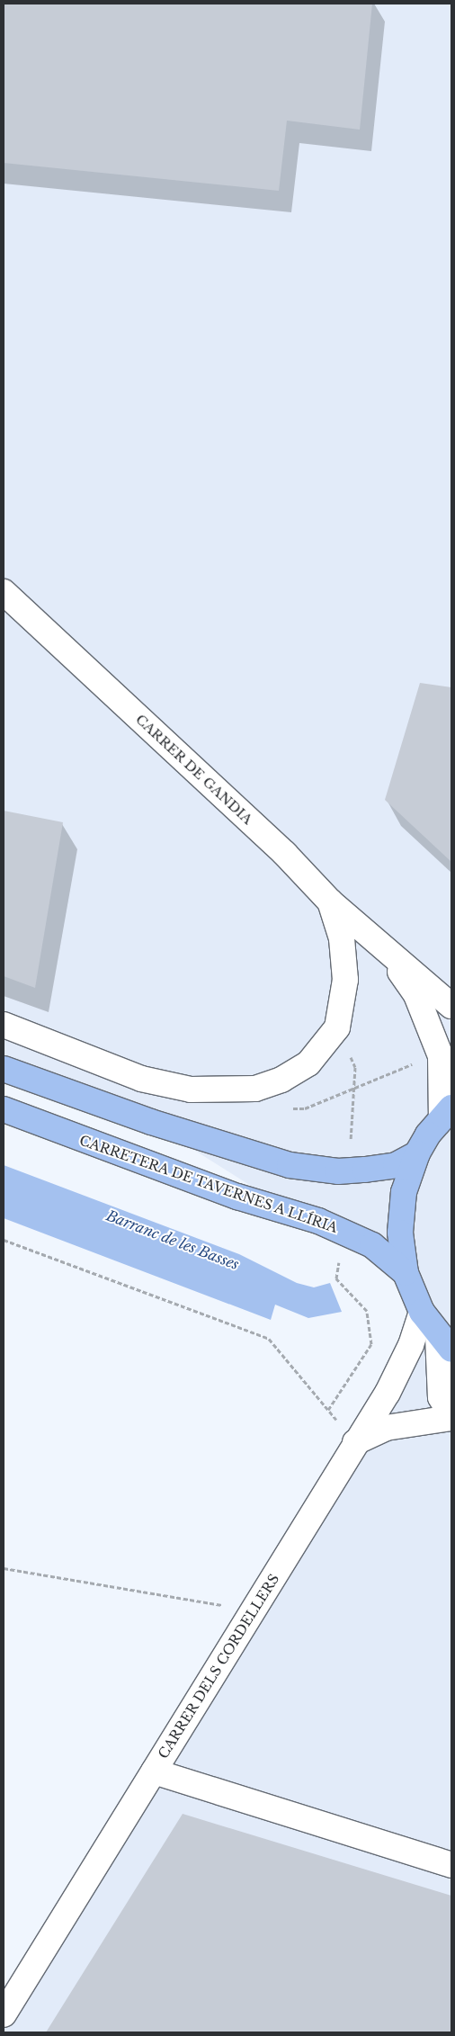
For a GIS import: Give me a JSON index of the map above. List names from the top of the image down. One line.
{"streets":{"main road":["CARRETERA DE TAVERNES A LLÍRIA"],"street":["CARRER DE GANDIA","CARRER DELS CORDELLERS"]},"water":["Barranc de les Basses"]}
